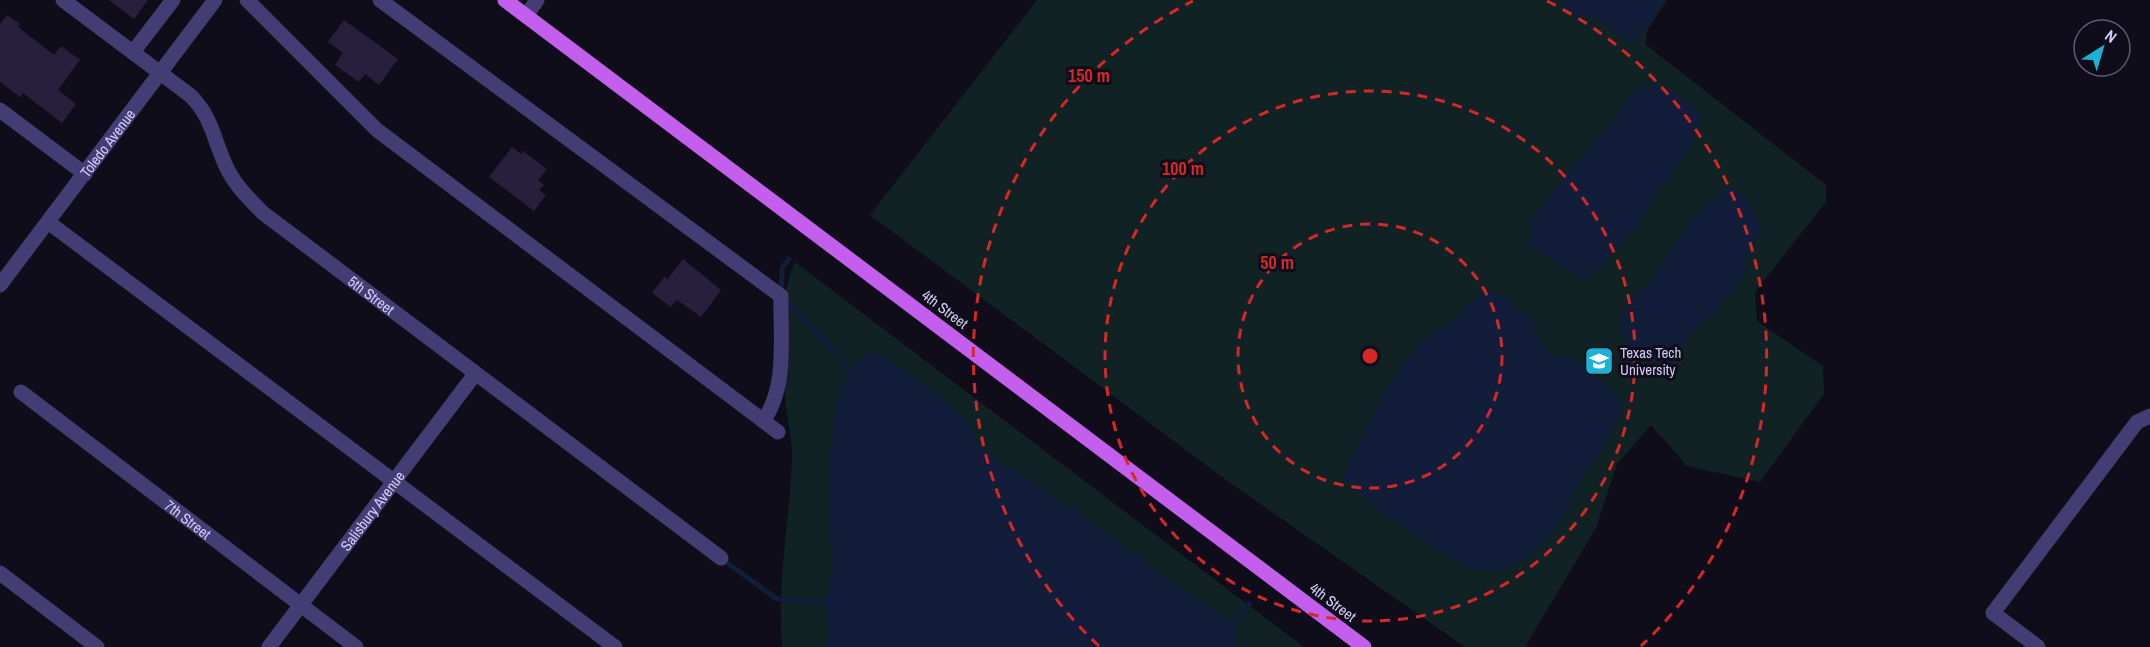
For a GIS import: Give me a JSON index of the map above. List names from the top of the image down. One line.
{"streets":{"main road":["4th Street"],"street":["Toledo Avenue","5th Street","Salisbury Avenue","7th Street"]},"crossings":[["Toledo Avenue","5th Street"],["5th Street","Salisbury Avenue"],["Salisbury Avenue","7th Street"]],"places":{"school or university":["Texas Tech University"]},"north":"top right","rings":["150 m","100 m","50 m"]}
